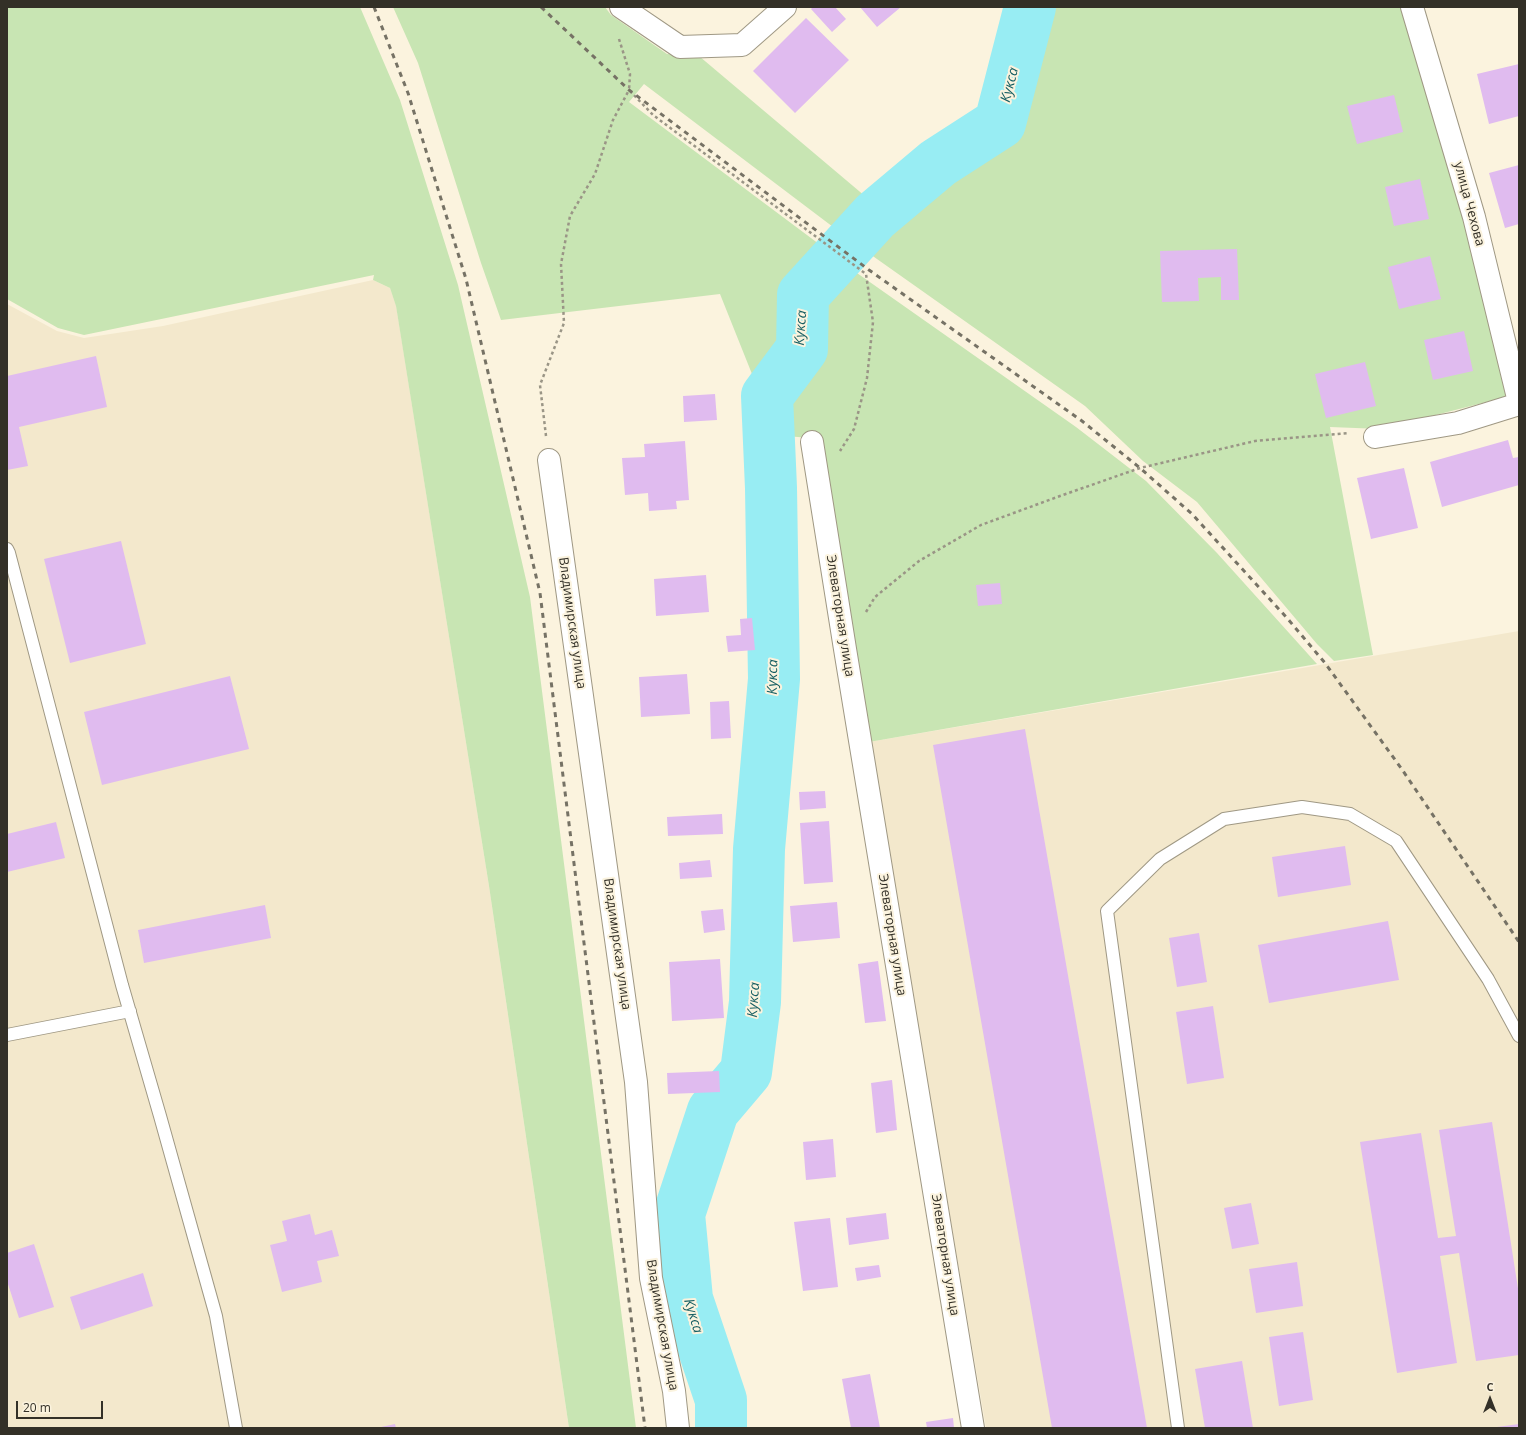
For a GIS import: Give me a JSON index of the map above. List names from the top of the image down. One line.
{"streets":{"street":["улица Чехова","Элеваторная улица","Владимирская улица"]},"water":["Кукса"],"scale_bar":"20 m","north":"top"}
